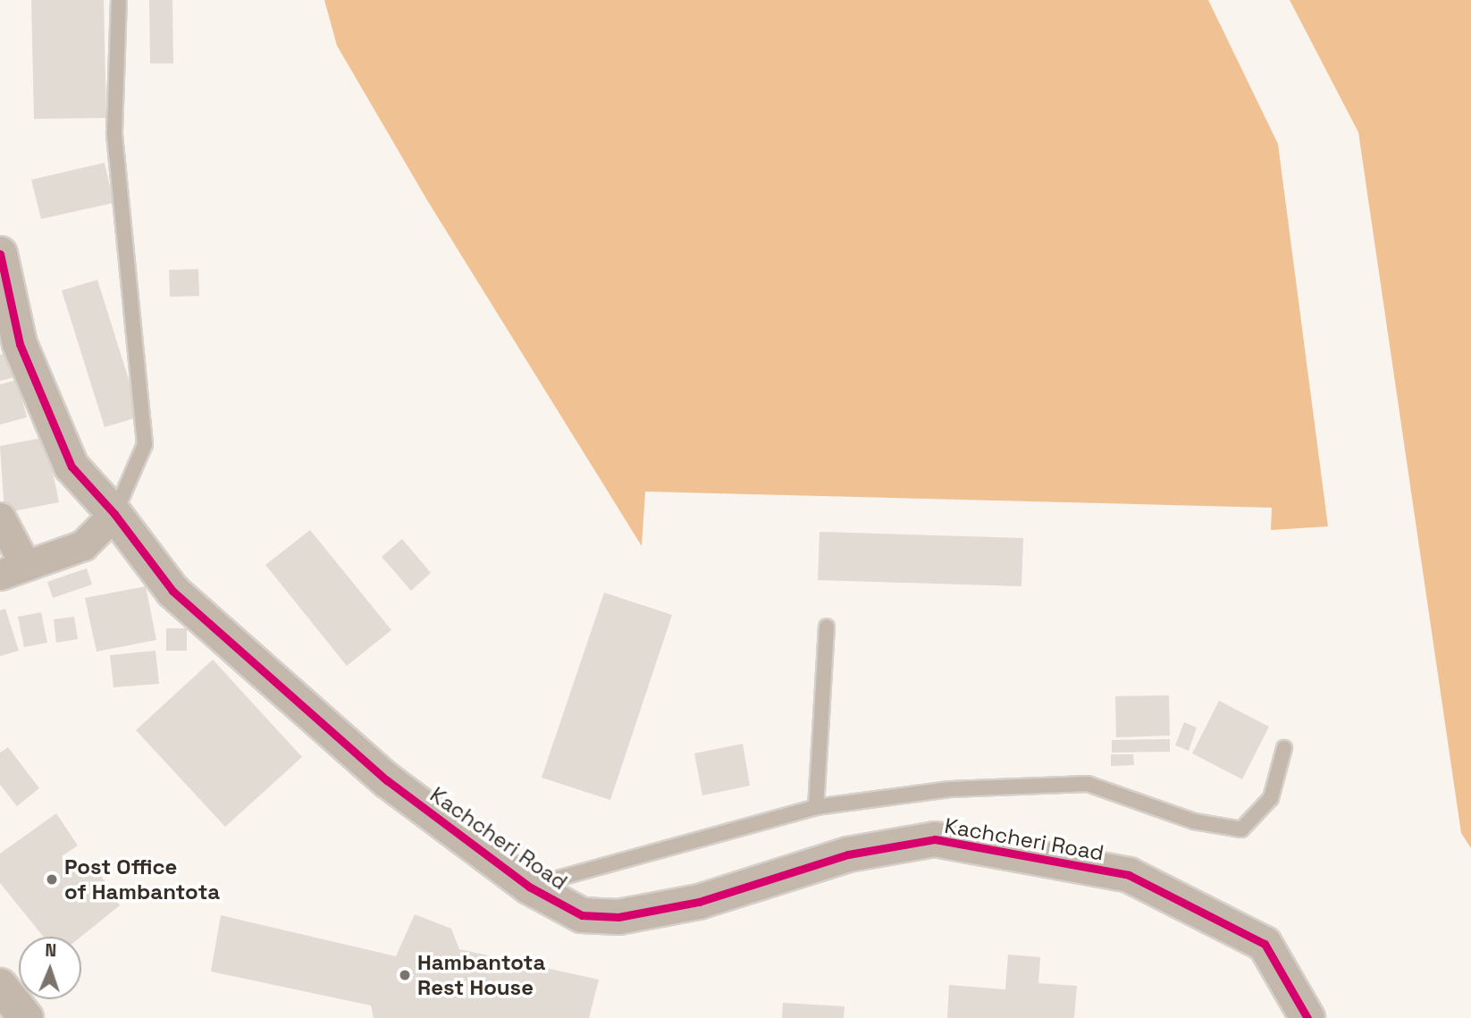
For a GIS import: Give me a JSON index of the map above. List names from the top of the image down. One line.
{"streets":{"street":["Kachcheri Road"]},"places":["Post Office of Hambantota","Hambantota Rest House"],"north":"top"}
